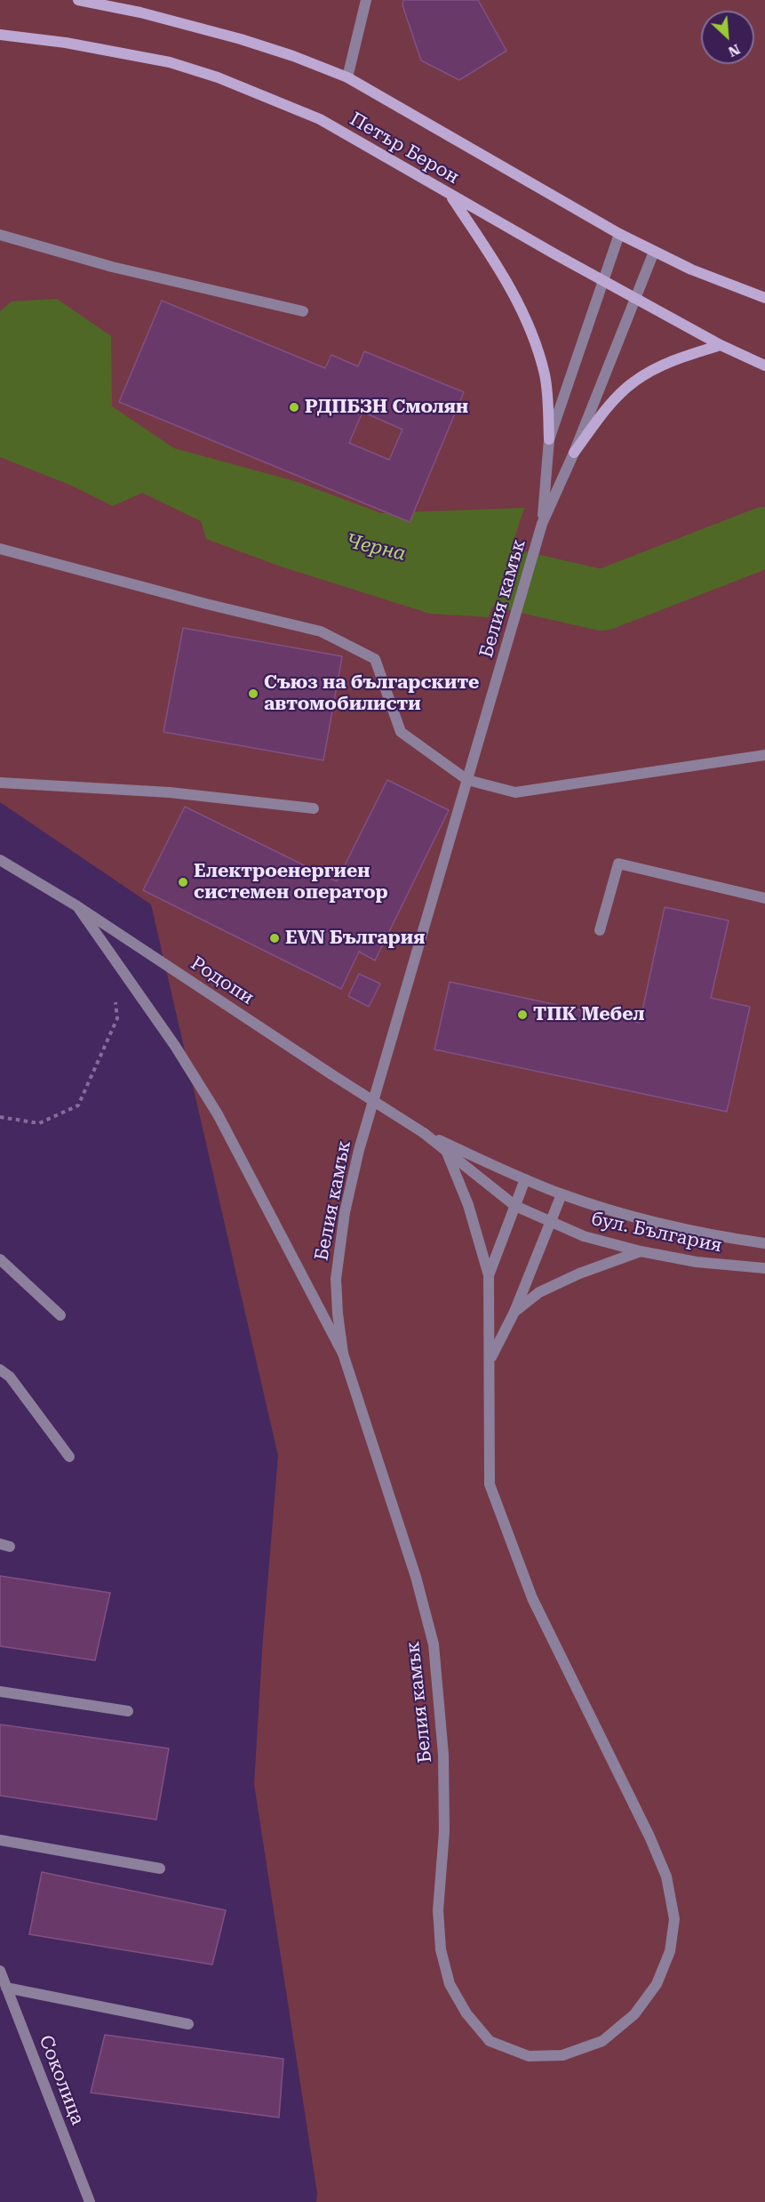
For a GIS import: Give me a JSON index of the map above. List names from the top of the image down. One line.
{"streets":{"main road":["Петър Берон"],"street":["Белия камък","Родопи","бул. България","Соколица"]},"crossings":[["Петър Берон","Белия камък"],["Белия камък","Родопи"],["Белия камък","бул. България"],["Родопи","бул. България"]],"water":["Черна"],"places":["РДПБЗН Смолян","Съюз на българските автомобилисти","Електроенергиен системен оператор","EVN България","ТПК Мебел"],"north":"bottom right"}
